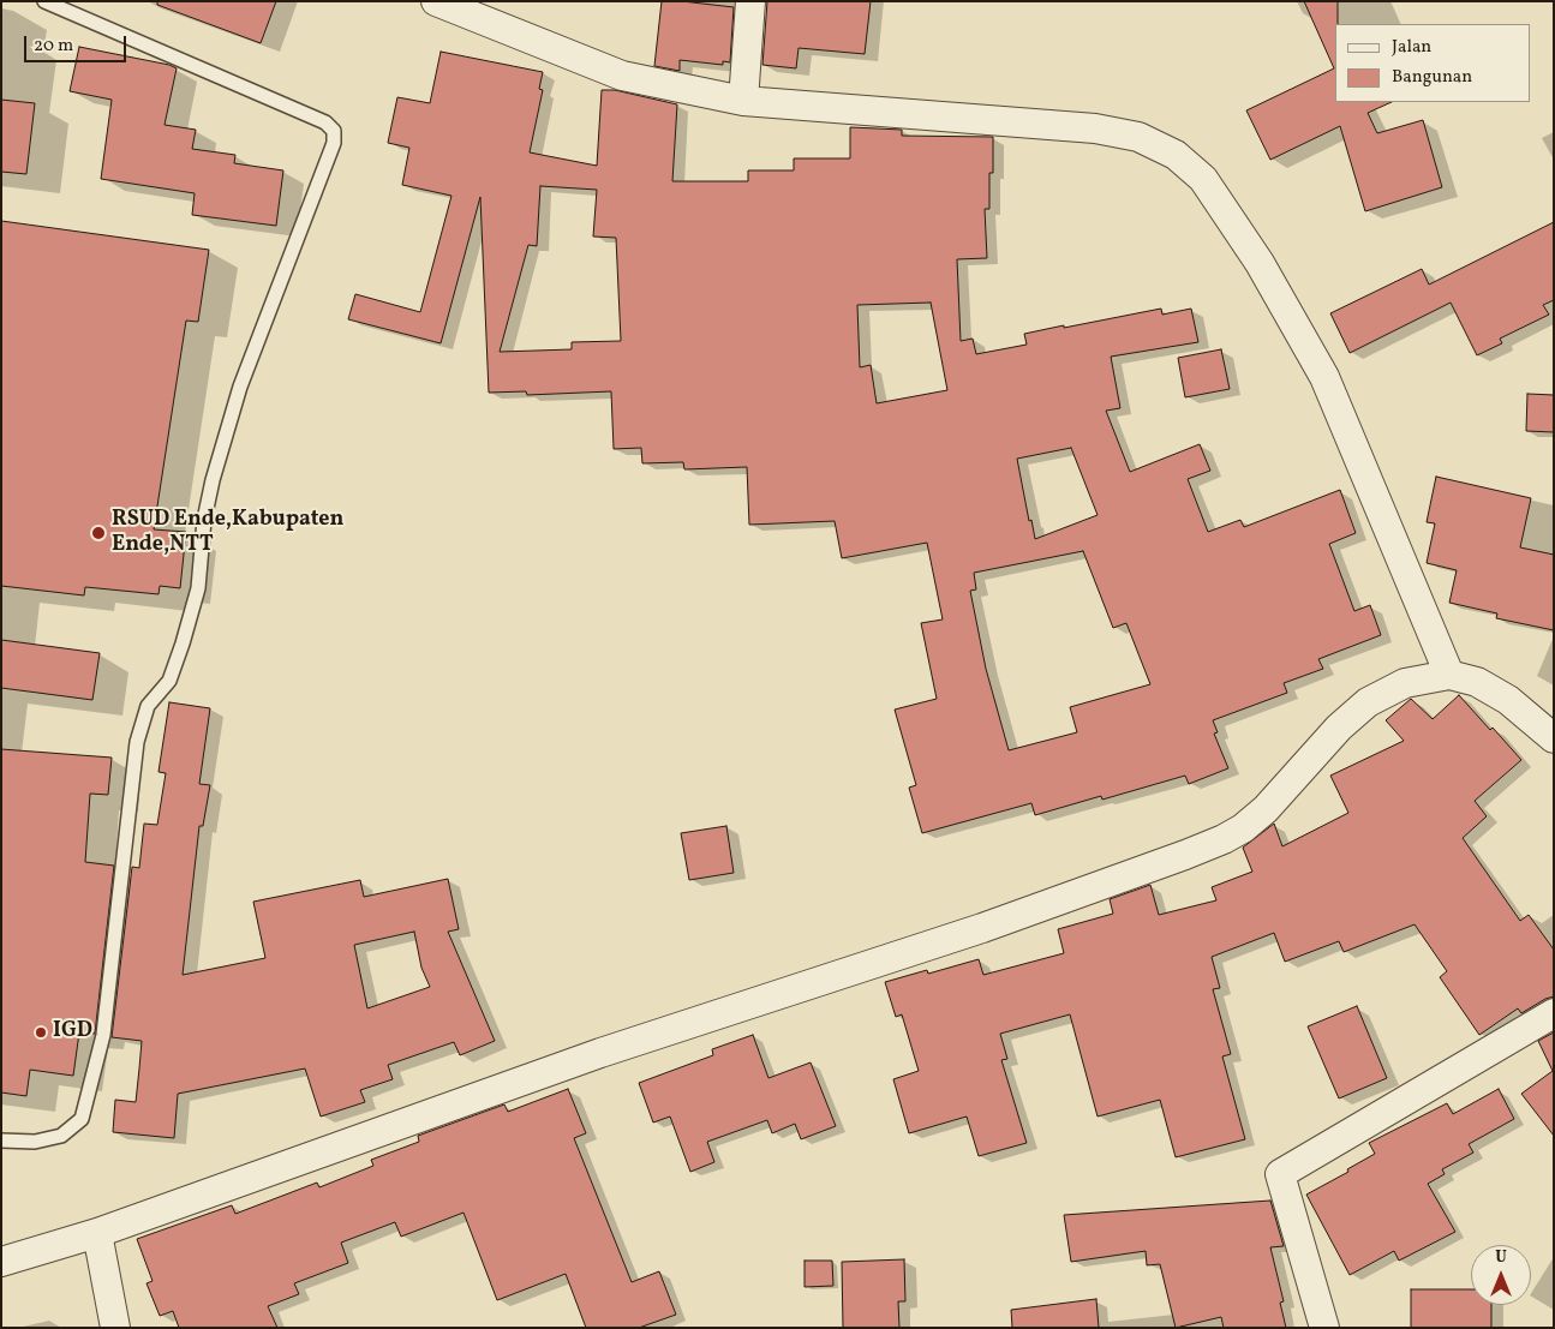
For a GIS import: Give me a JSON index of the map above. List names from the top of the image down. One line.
{"places":["RSUD Ende,Kabupaten Ende,NTT","IGD"],"legend":["Jalan","Bangunan"],"scale_bar":"20 m","north":"top"}
